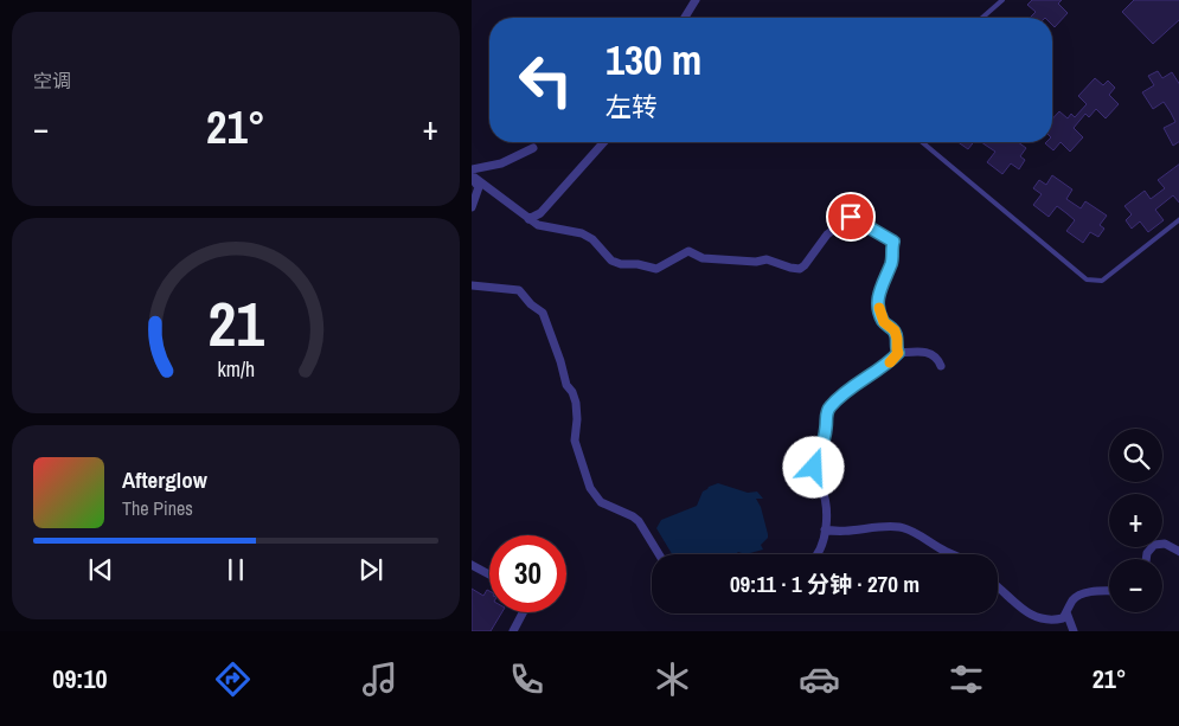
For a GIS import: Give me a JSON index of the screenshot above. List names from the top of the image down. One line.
{"page":{"tile":"空调","turn":["130 m","左转"],"heat":["−","21°","+"],"map_buttons":["+","−"],"song":["Afterglow","The Pines"],"limit":"30","trip":"09:11 · 1 分钟 · 270 m","tabs":["09:10","21°"],"gauge":["21","km/h"]}}
